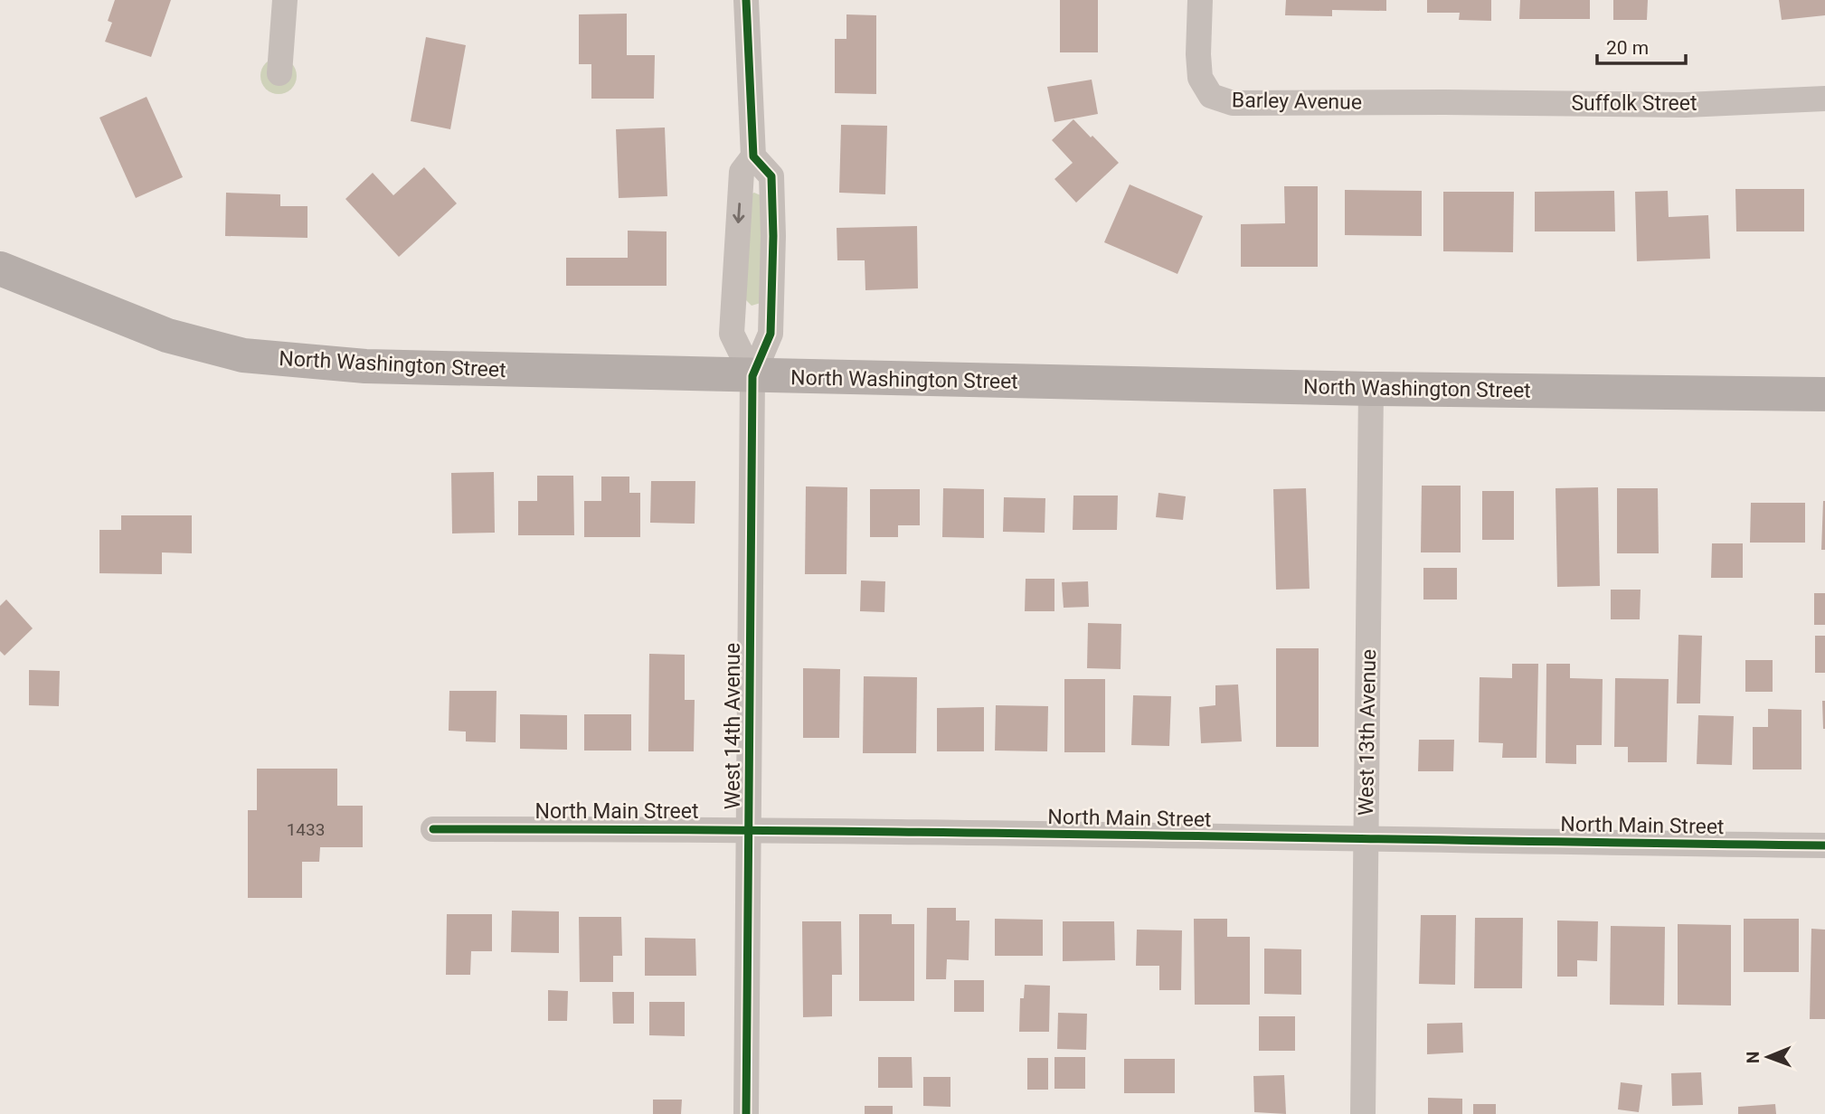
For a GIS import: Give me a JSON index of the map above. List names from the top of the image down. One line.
{"streets":{"main road":["North Washington Street"],"street":["Barley Avenue","Suffolk Street","West 14th Avenue","West 13th Avenue","North Main Street"]},"crossings":[["Barley Avenue","Suffolk Street"],["North Washington Street","West 14th Avenue"],["North Washington Street","West 13th Avenue"],["West 14th Avenue","North Main Street"],["West 13th Avenue","North Main Street"]],"house_numbers":["1433"],"scale_bar":"20 m","north":"left"}
